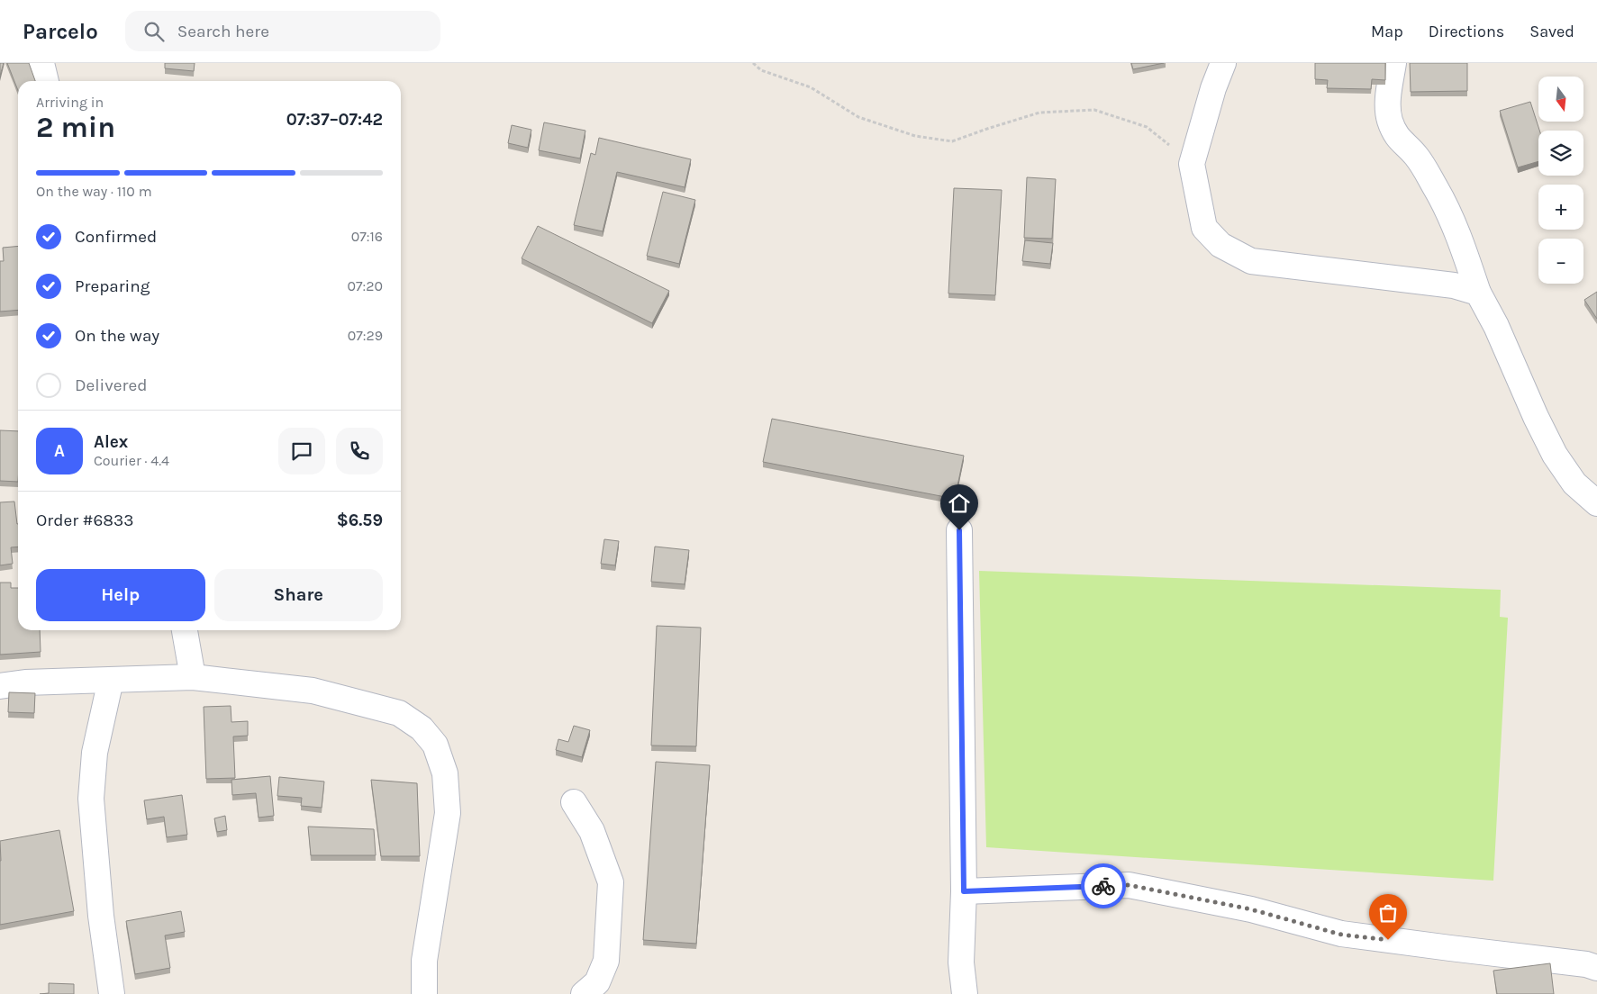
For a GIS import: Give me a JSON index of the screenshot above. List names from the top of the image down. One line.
{"north":"bottom","page":{"header":"Parcelo","search":"Search here","nav":["Map","Directions","Saved"],"map_buttons":["+","−"],"heading":["2 min","Arriving in","07:37–07:42"],"panel":["Alex","Courier · 4.4","Order #6833","$6.59"],"bar":"On the way · 110 m","list":[["Confirmed","07:16"],["Preparing","07:20"],["On the way","07:29"],"Delivered"],"round":"A","buttons":["Help","Share"]}}
